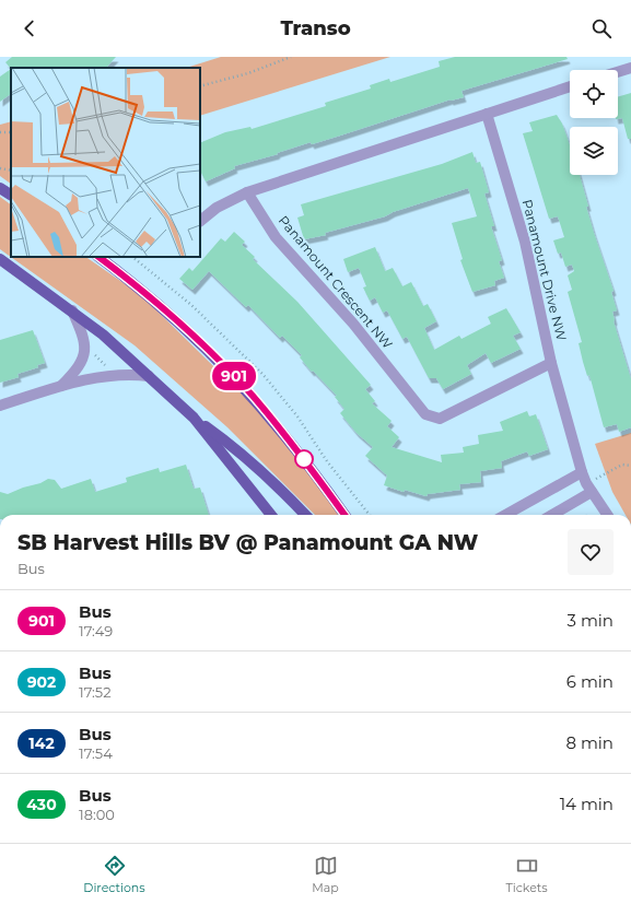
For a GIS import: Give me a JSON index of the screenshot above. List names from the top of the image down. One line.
{"streets":{"street":["Panamount Drive NW","Panamount Crescent NW"]},"crossings":[["Panamount Drive NW","Panamount Crescent NW"]],"lines":["bus line 901"],"page":{"header":"Transo","on_map":"901","heading":["SB Harvest Hills BV @ Panamount GA NW","Bus"],"list":[{"mark":"901","name":"Bus","note":"17:49","value":"3 min"},{"mark":"902","name":"Bus","note":"17:52","value":"6 min"},{"mark":"142","name":"Bus","note":"17:54","value":"8 min"},{"mark":"430","name":"Bus","note":"18:00","value":"14 min"}],"tabs":["Directions","Map","Tickets"]}}
